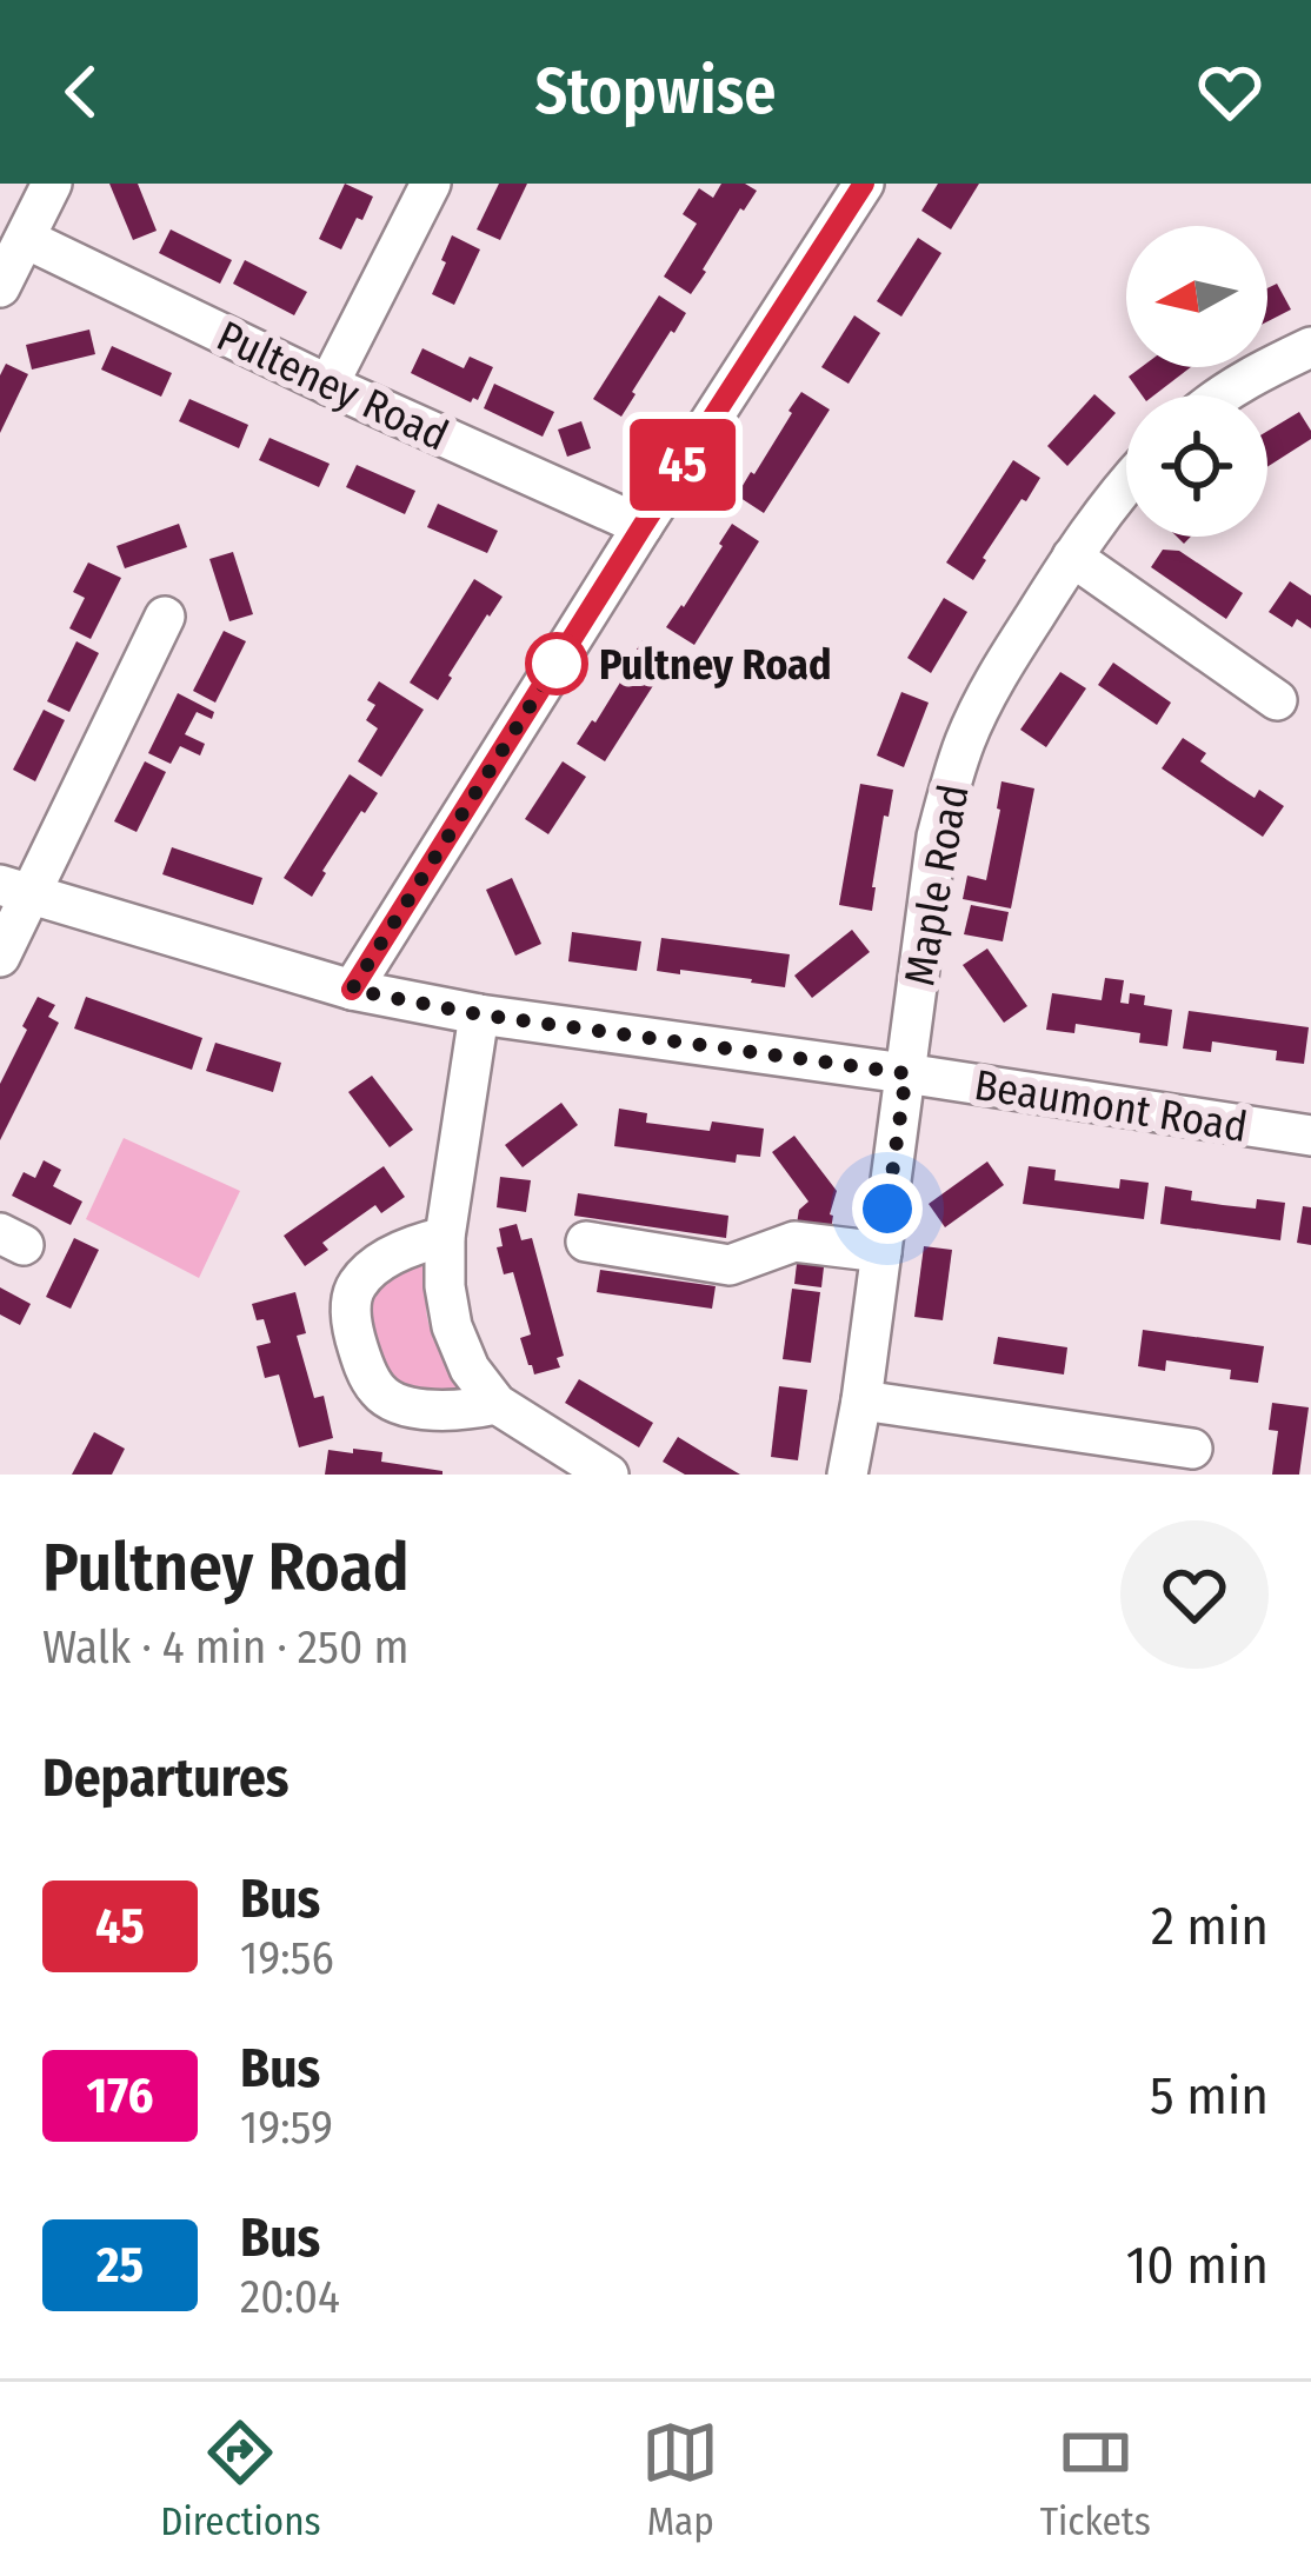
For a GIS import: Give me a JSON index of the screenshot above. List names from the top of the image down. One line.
{"streets":{"street":["Pulteney Road","Maple Road","Beaumont Road"]},"crossings":[["Maple Road","Beaumont Road"]],"places":["Pultney Road"],"lines":["bus line 45"],"north":"left","page":{"header":"Stopwise","on_map":"45","heading":[["Pultney Road","Walk · 4 min · 250 m"],"Departures"],"list":[{"mark":"45","name":"Bus","note":"19:56","value":"2 min"},{"mark":"176","name":"Bus","note":"19:59","value":"5 min"},{"mark":"25","name":"Bus","note":"20:04","value":"10 min"}],"tabs":["Directions","Map","Tickets"]}}
